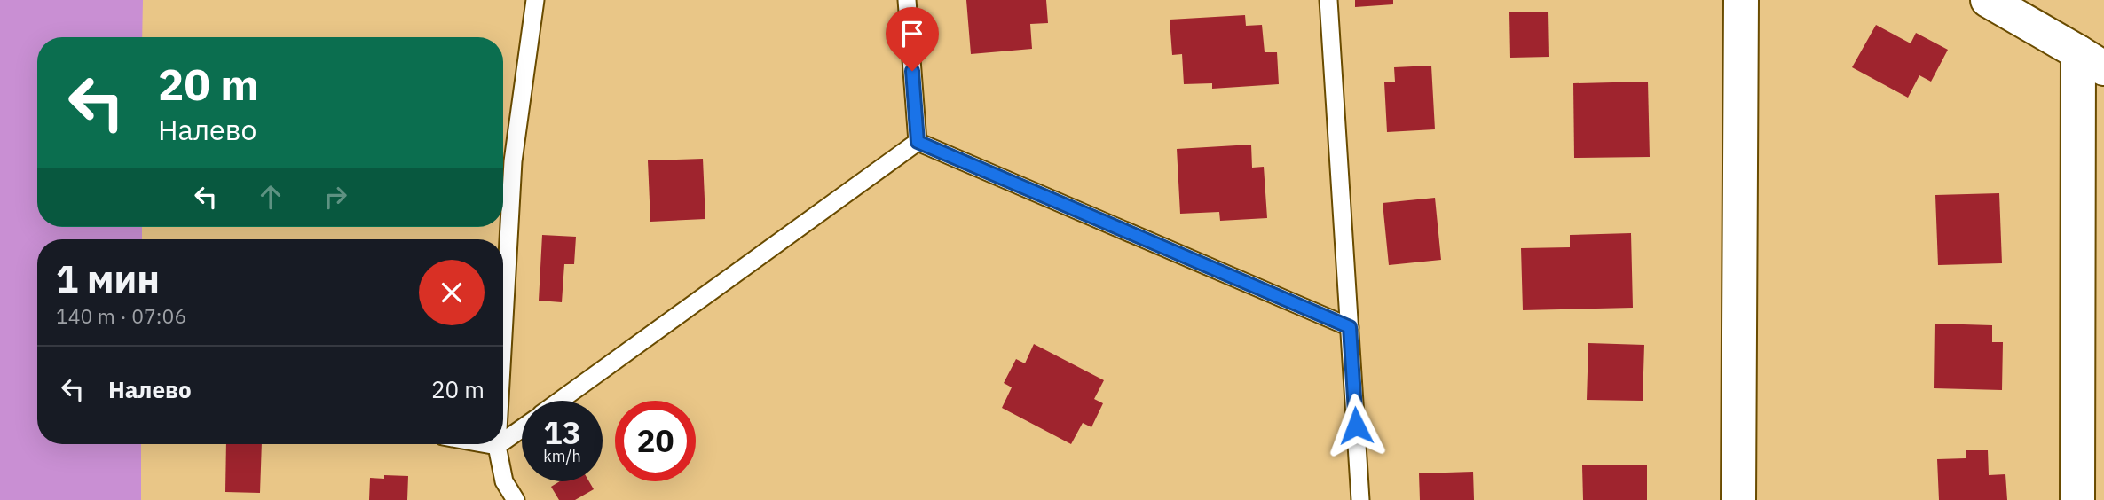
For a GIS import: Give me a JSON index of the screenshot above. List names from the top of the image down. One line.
{"page":{"turn":["20 m","Налево"],"heading":["1 мин","140 m · 07:06"],"list":[{"name":"Налево","value":"20 m"}],"speed":"13 km/h","limit":"20"}}
